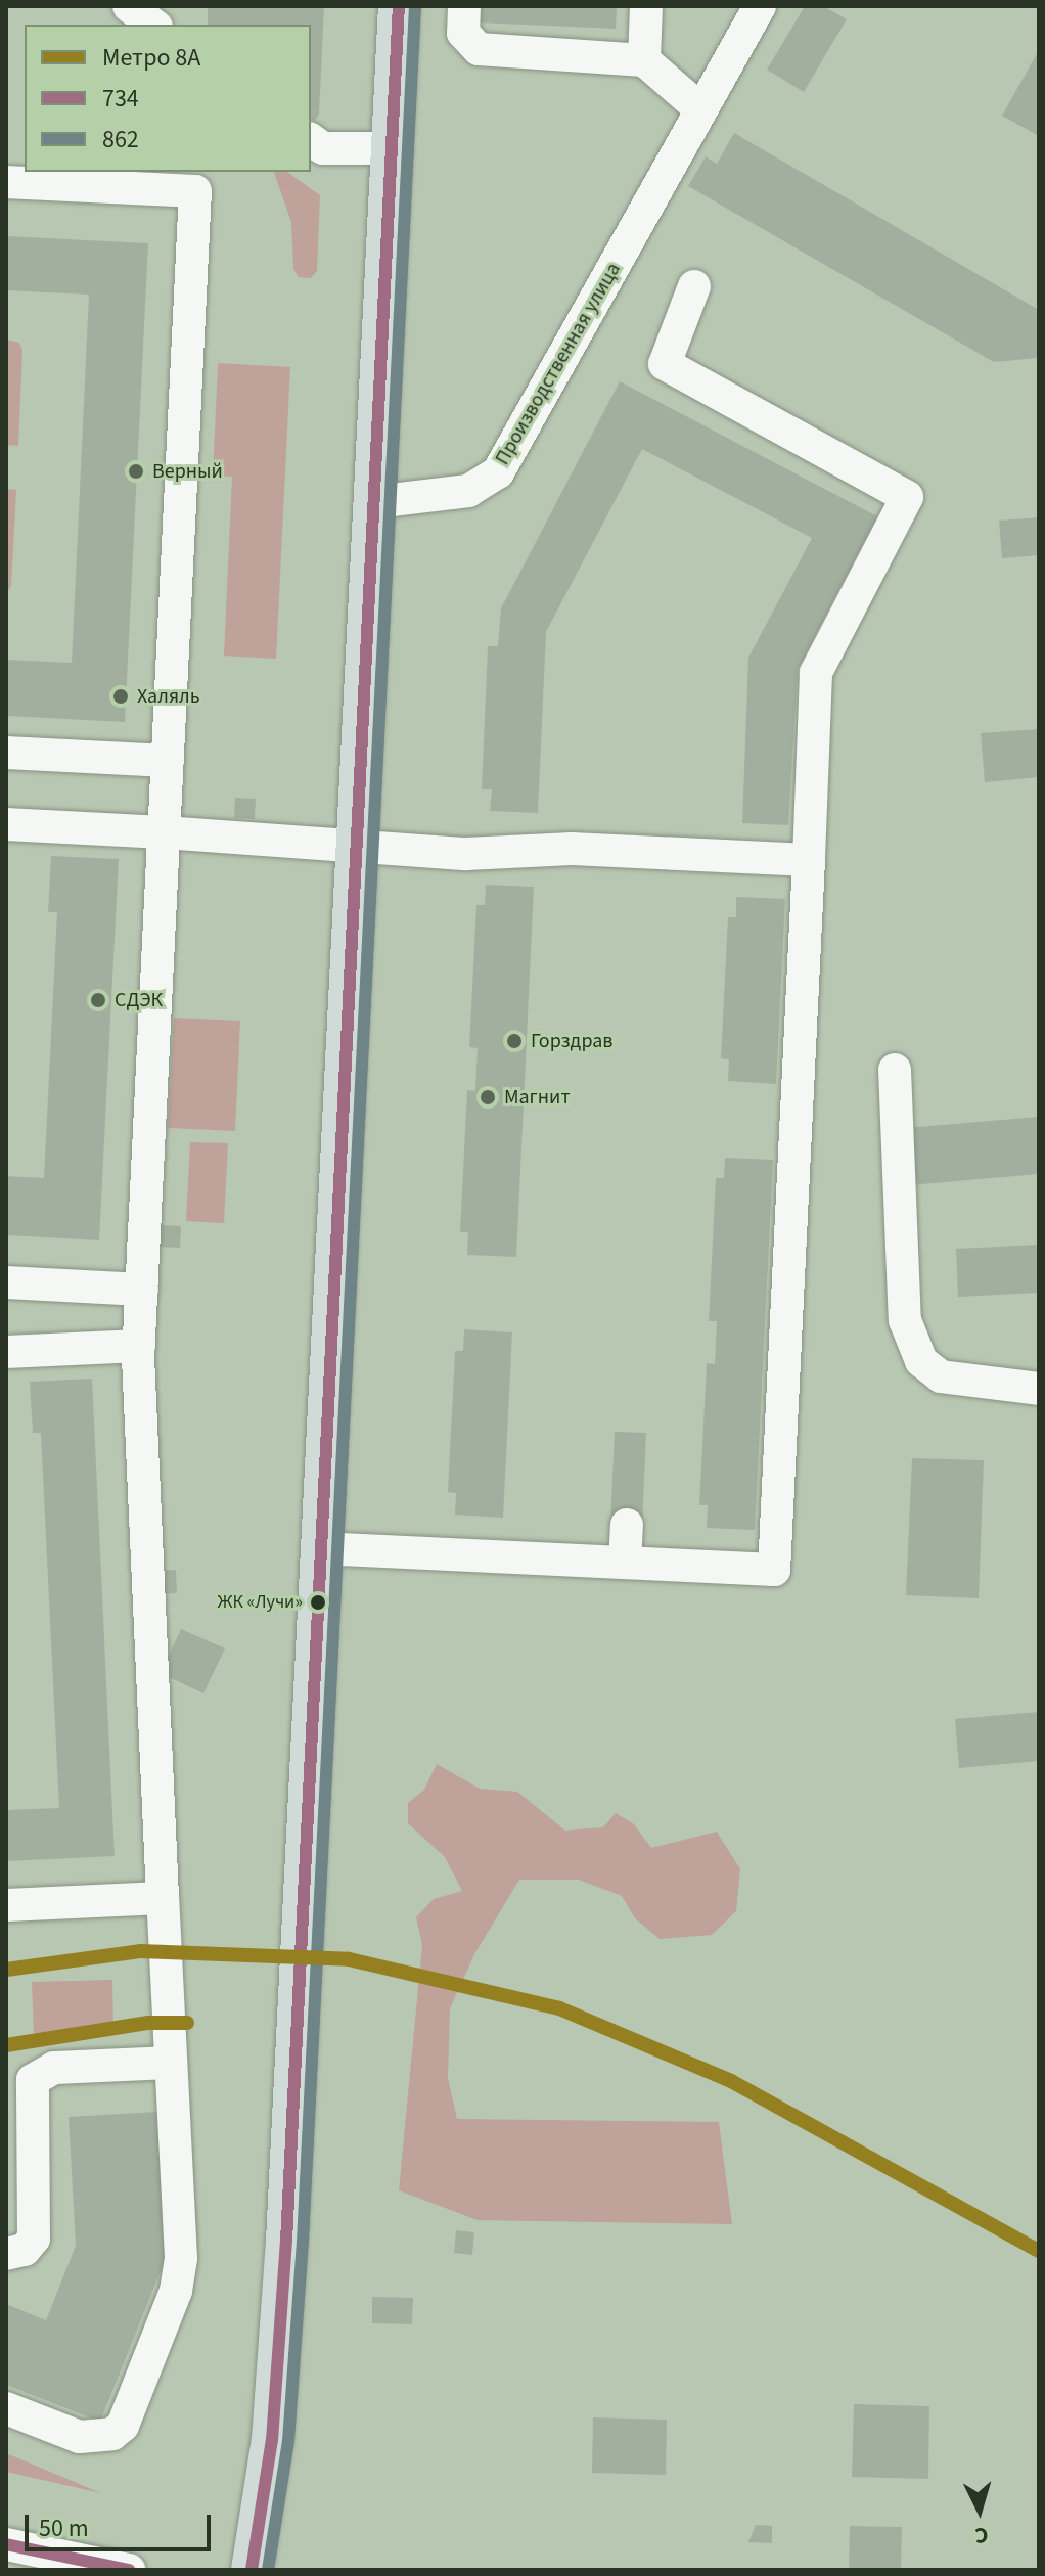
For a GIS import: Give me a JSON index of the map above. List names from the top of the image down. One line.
{"streets":{"street":["Производственная улица"]},"places":["Верный","Халяль","СДЭК","Горздрав","Магнит","ЖК «Лучи»"],"lines":["transit line 734","transit line 862","metro line 8А"],"legend":["Метро 8А","734","862"],"scale_bar":"50 m","north":"bottom"}
